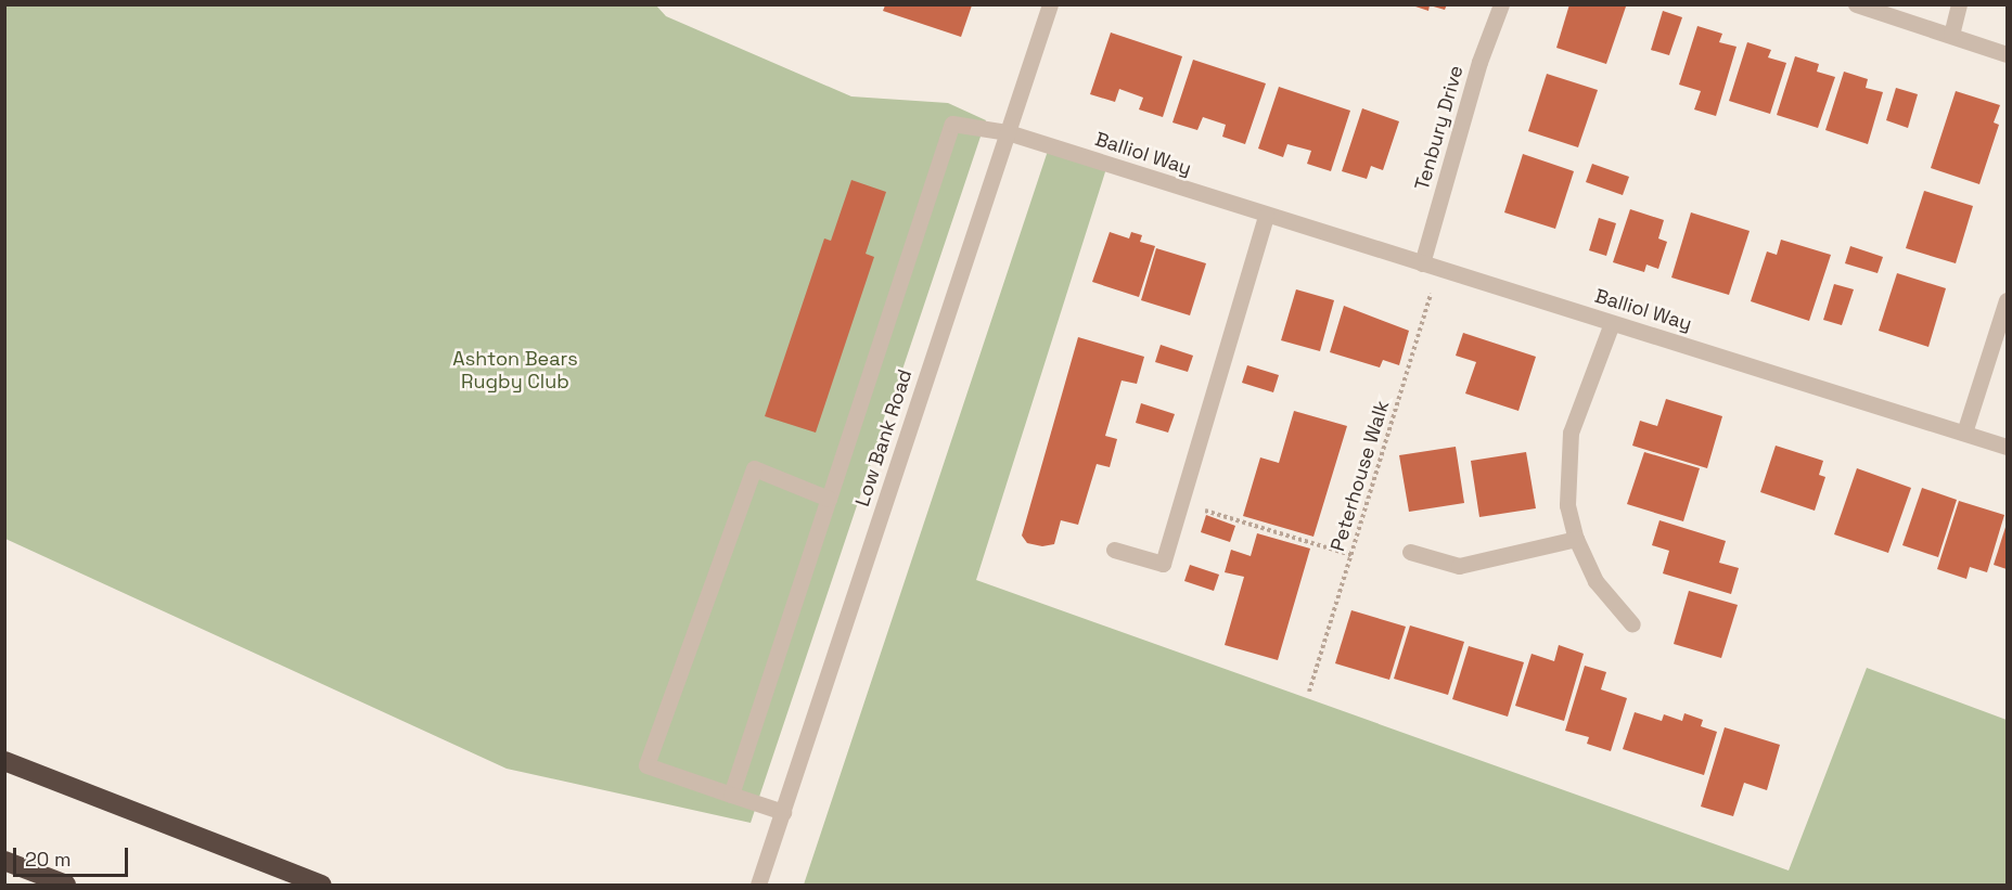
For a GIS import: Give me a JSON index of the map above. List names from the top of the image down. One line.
{"streets":{"street":["Tenbury Drive","Balliol Way","Low Bank Road"],"path":["Peterhouse Walk"]},"crossings":[["Tenbury Drive","Balliol Way"],["Tenbury Drive","Peterhouse Walk"],["Balliol Way","Low Bank Road"],["Balliol Way","Peterhouse Walk"]],"parks":["Ashton Bears Rugby Club"],"scale_bar":"20 m"}
